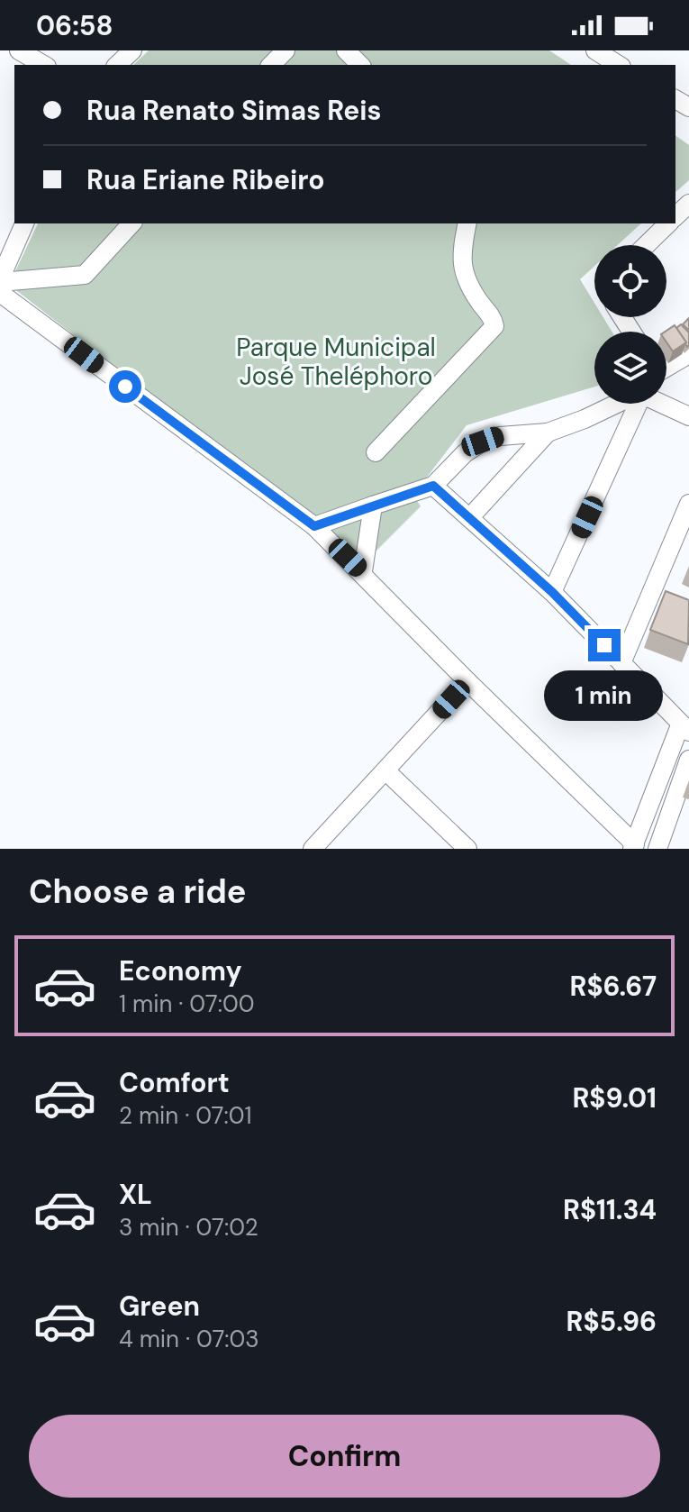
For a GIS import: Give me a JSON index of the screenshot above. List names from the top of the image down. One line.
{"parks":["Parque Municipal José Theléphoro"],"page":{"status":"06:58","banner":["Rua Renato Simas Reis","Rua Eriane Ribeiro"],"bubble":"1 min","heading":"Choose a ride","list":[{"name":"Economy","note":"1 min · 07:00","value":"R$6.67"},{"name":"Comfort","note":"2 min · 07:01","value":"R$9.01"},{"name":"XL","note":"3 min · 07:02","value":"R$11.34"},{"name":"Green","note":"4 min · 07:03","value":"R$5.96"}],"buttons":"Confirm"}}
